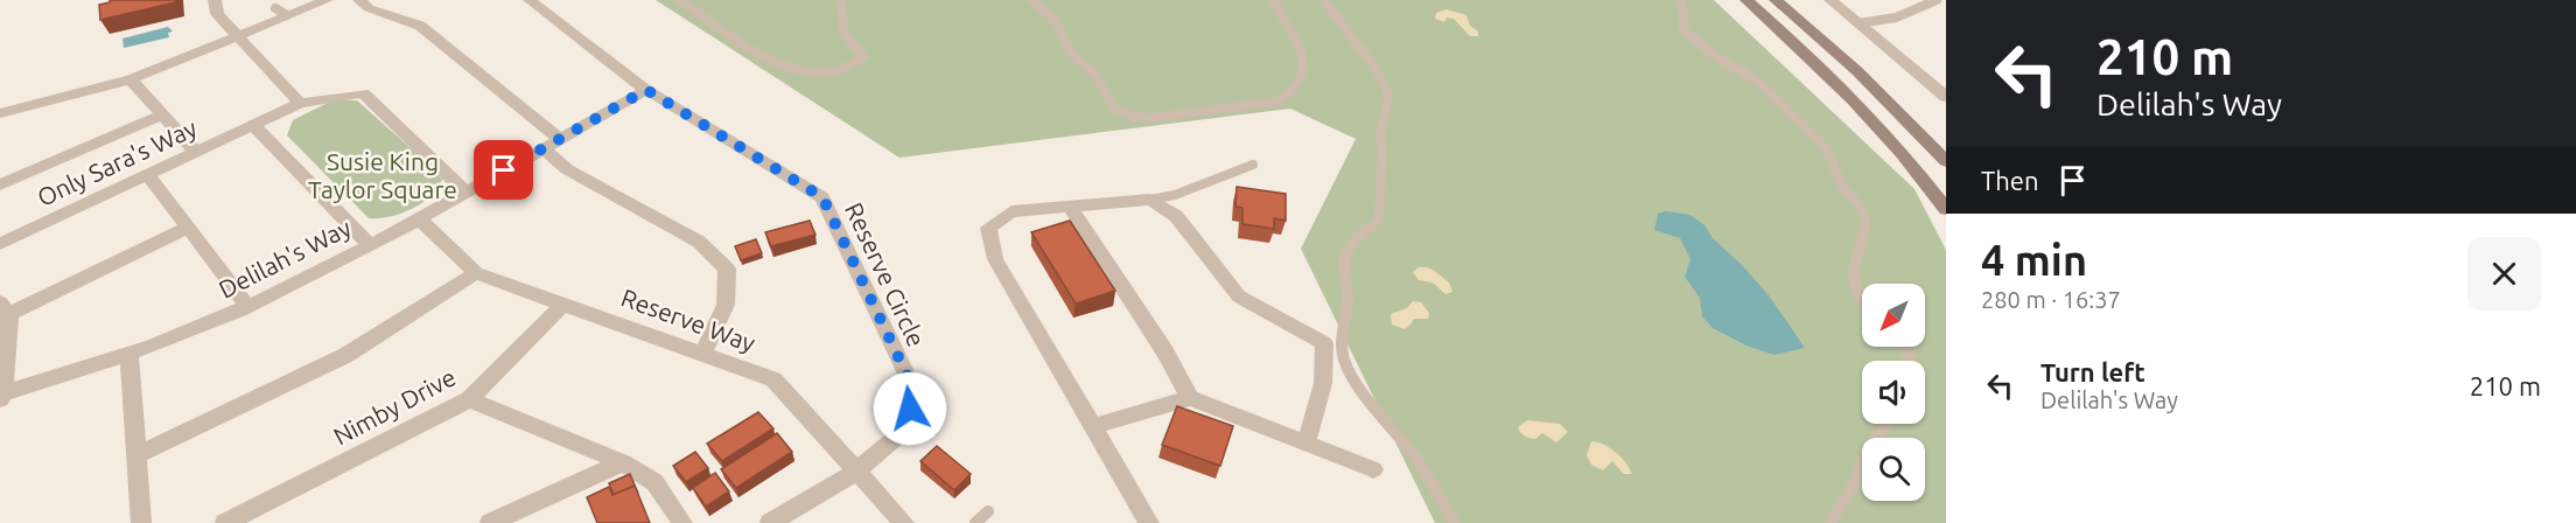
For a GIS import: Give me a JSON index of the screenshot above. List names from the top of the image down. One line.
{"streets":{"street":["Only Sara's Way","Delilah's Way","Reserve Circle","Reserve Way","Nimby Drive"]},"crossings":[["Delilah's Way","Reserve Circle"],["Delilah's Way","Reserve Way"],["Reserve Circle","Reserve Way"],["Reserve Way","Nimby Drive"]],"parks":["Susie King Taylor Square"],"north":"bottom left","page":{"turn":["210 m","Delilah's Way"],"then":"Then","heading":["4 min","280 m · 16:37"],"list":[{"name":"Turn left","note":"Delilah's Way","value":"210 m"}]}}
